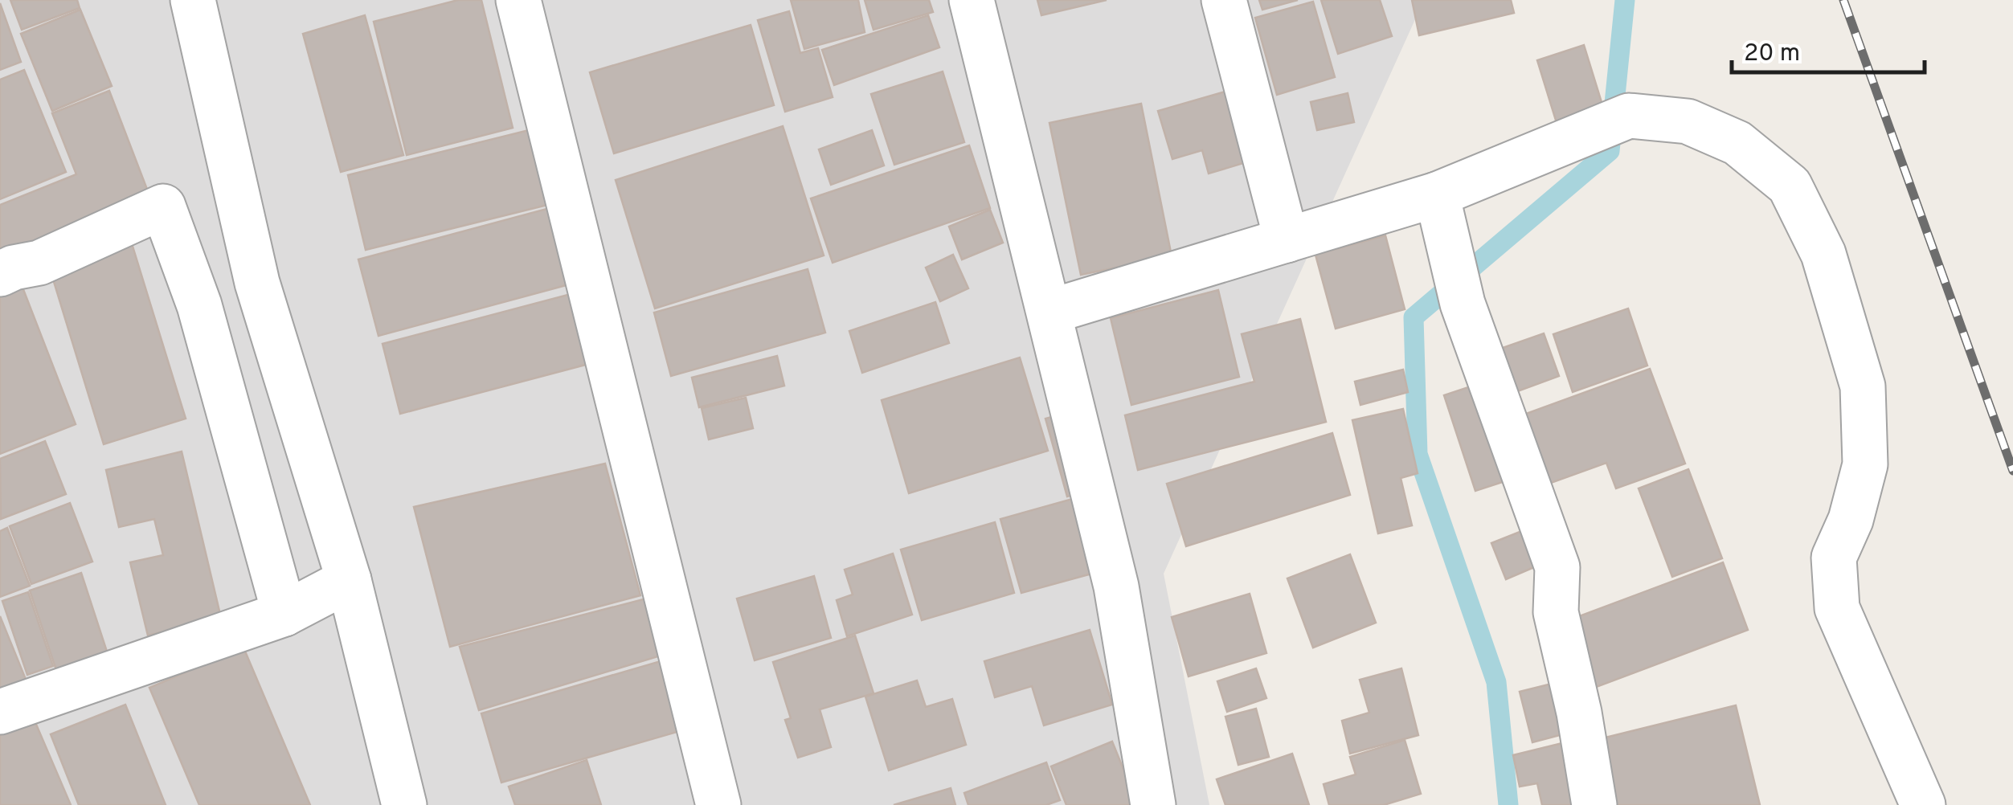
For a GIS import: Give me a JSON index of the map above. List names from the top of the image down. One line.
{"scale_bar":"20 m"}
